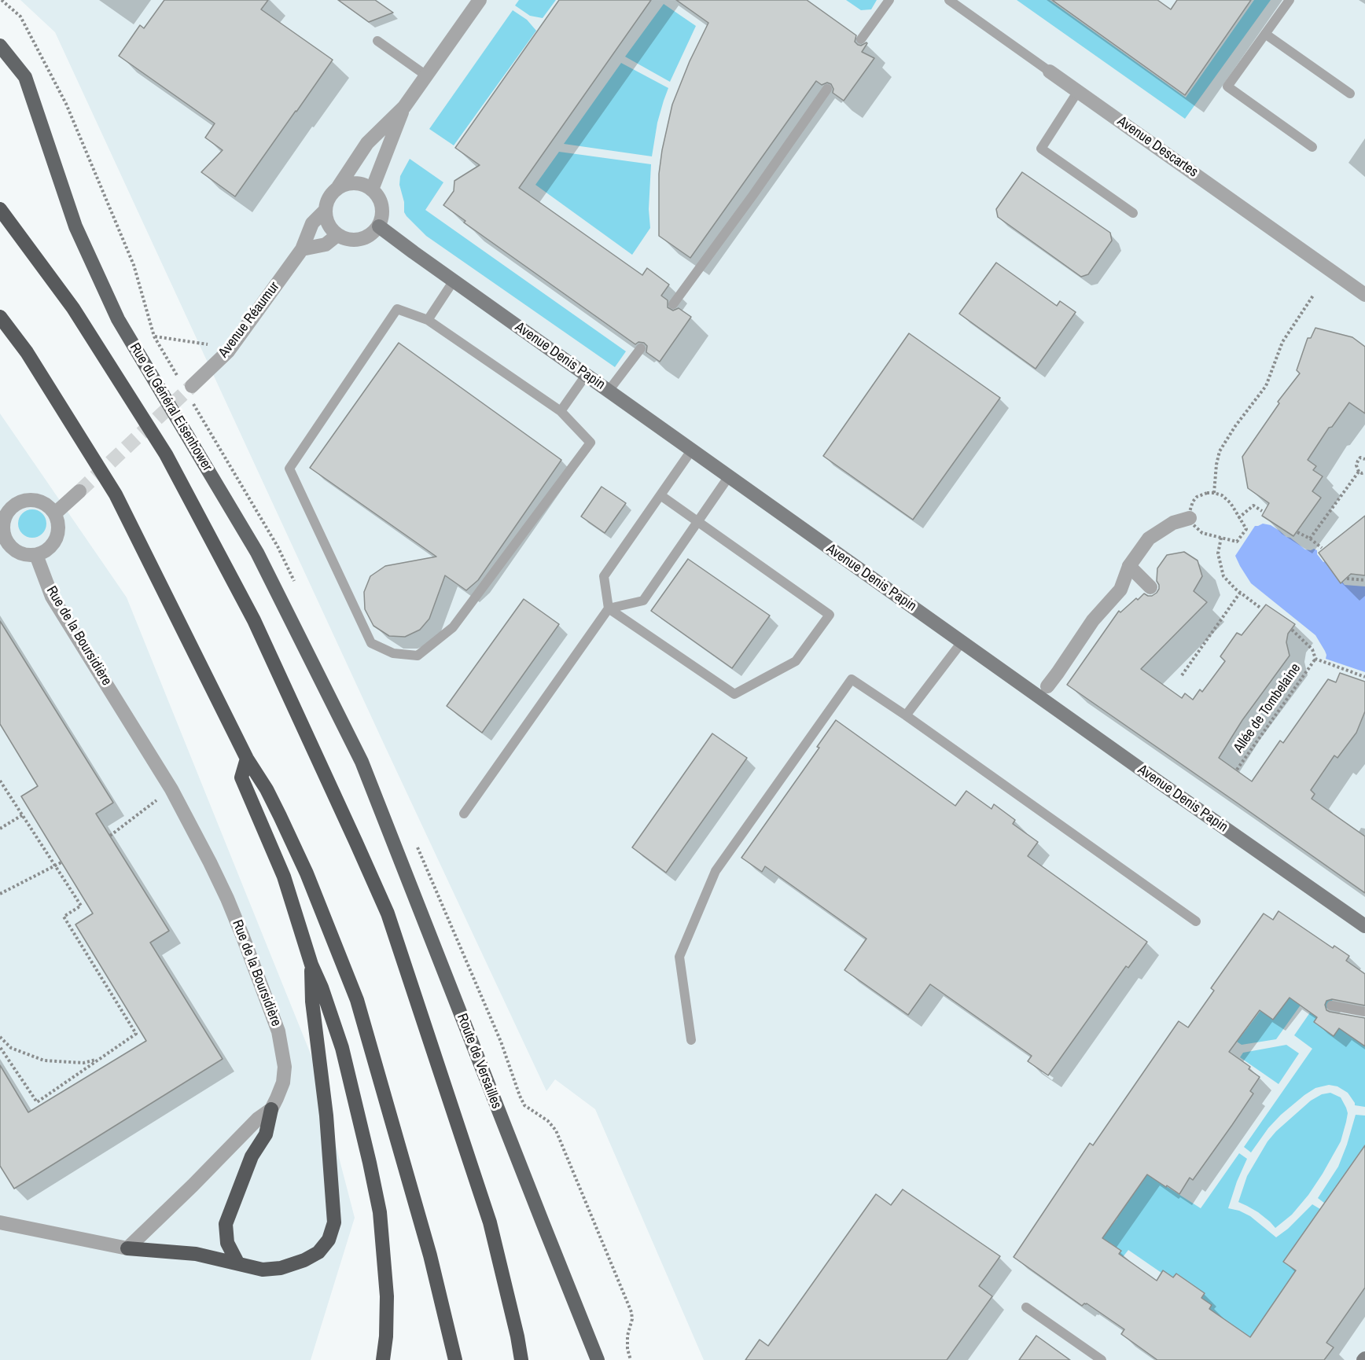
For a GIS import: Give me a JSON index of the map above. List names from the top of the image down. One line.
{"streets":{"main road":["Avenue Denis Papin","Rue du Général Eisenhower","Route de Versailles"],"street":["Avenue Descartes","Avenue Réaumur","Rue de la Boursidière"],"path":["Allée de Tombelaine"]},"crossings":[["Avenue Réaumur","Avenue Denis Papin"],["Rue du Général Eisenhower","Route de Versailles"]]}
